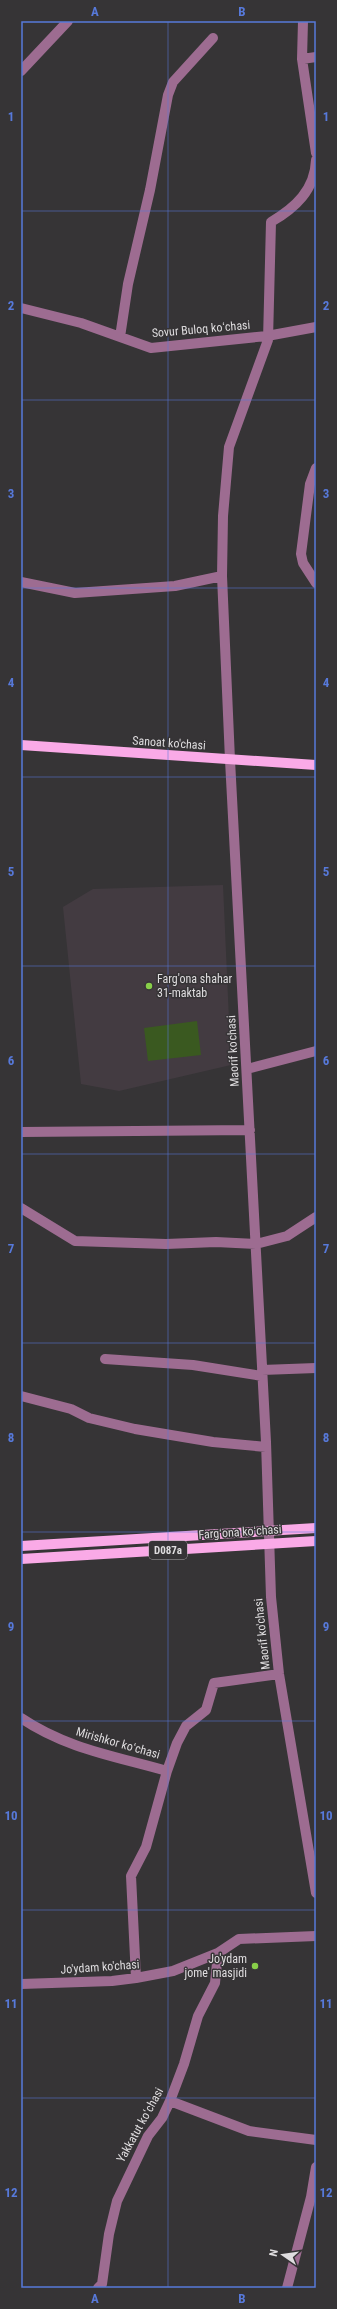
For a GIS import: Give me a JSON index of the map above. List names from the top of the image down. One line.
{"streets":{"main road":["Sanoat ko'chasi","Fargʻona koʻchasi","D087a"],"street":["Sovur Buloq koʻchasi","Maorif ko'chasi","Mirishkor koʻchasi","Jo'ydam ko'chasi","Yakkatut koʻchasi"]},"crossings":[["Sovur Buloq koʻchasi","Maorif ko'chasi"],["Sanoat ko'chasi","Maorif ko'chasi"],["Maorif ko'chasi","Fargʻona koʻchasi"],["Mirishkor koʻchasi","Jo'ydam ko'chasi"],["Jo'ydam ko'chasi","Yakkatut koʻchasi"]],"places":["Farg'ona shahar 31-maktab","Jo'ydam jome' masjidi"],"north":"left","grid":{"columns":["A","B"],"rows":["1","2","3","4","5","6","7","8","9","10","11","12"]}}
